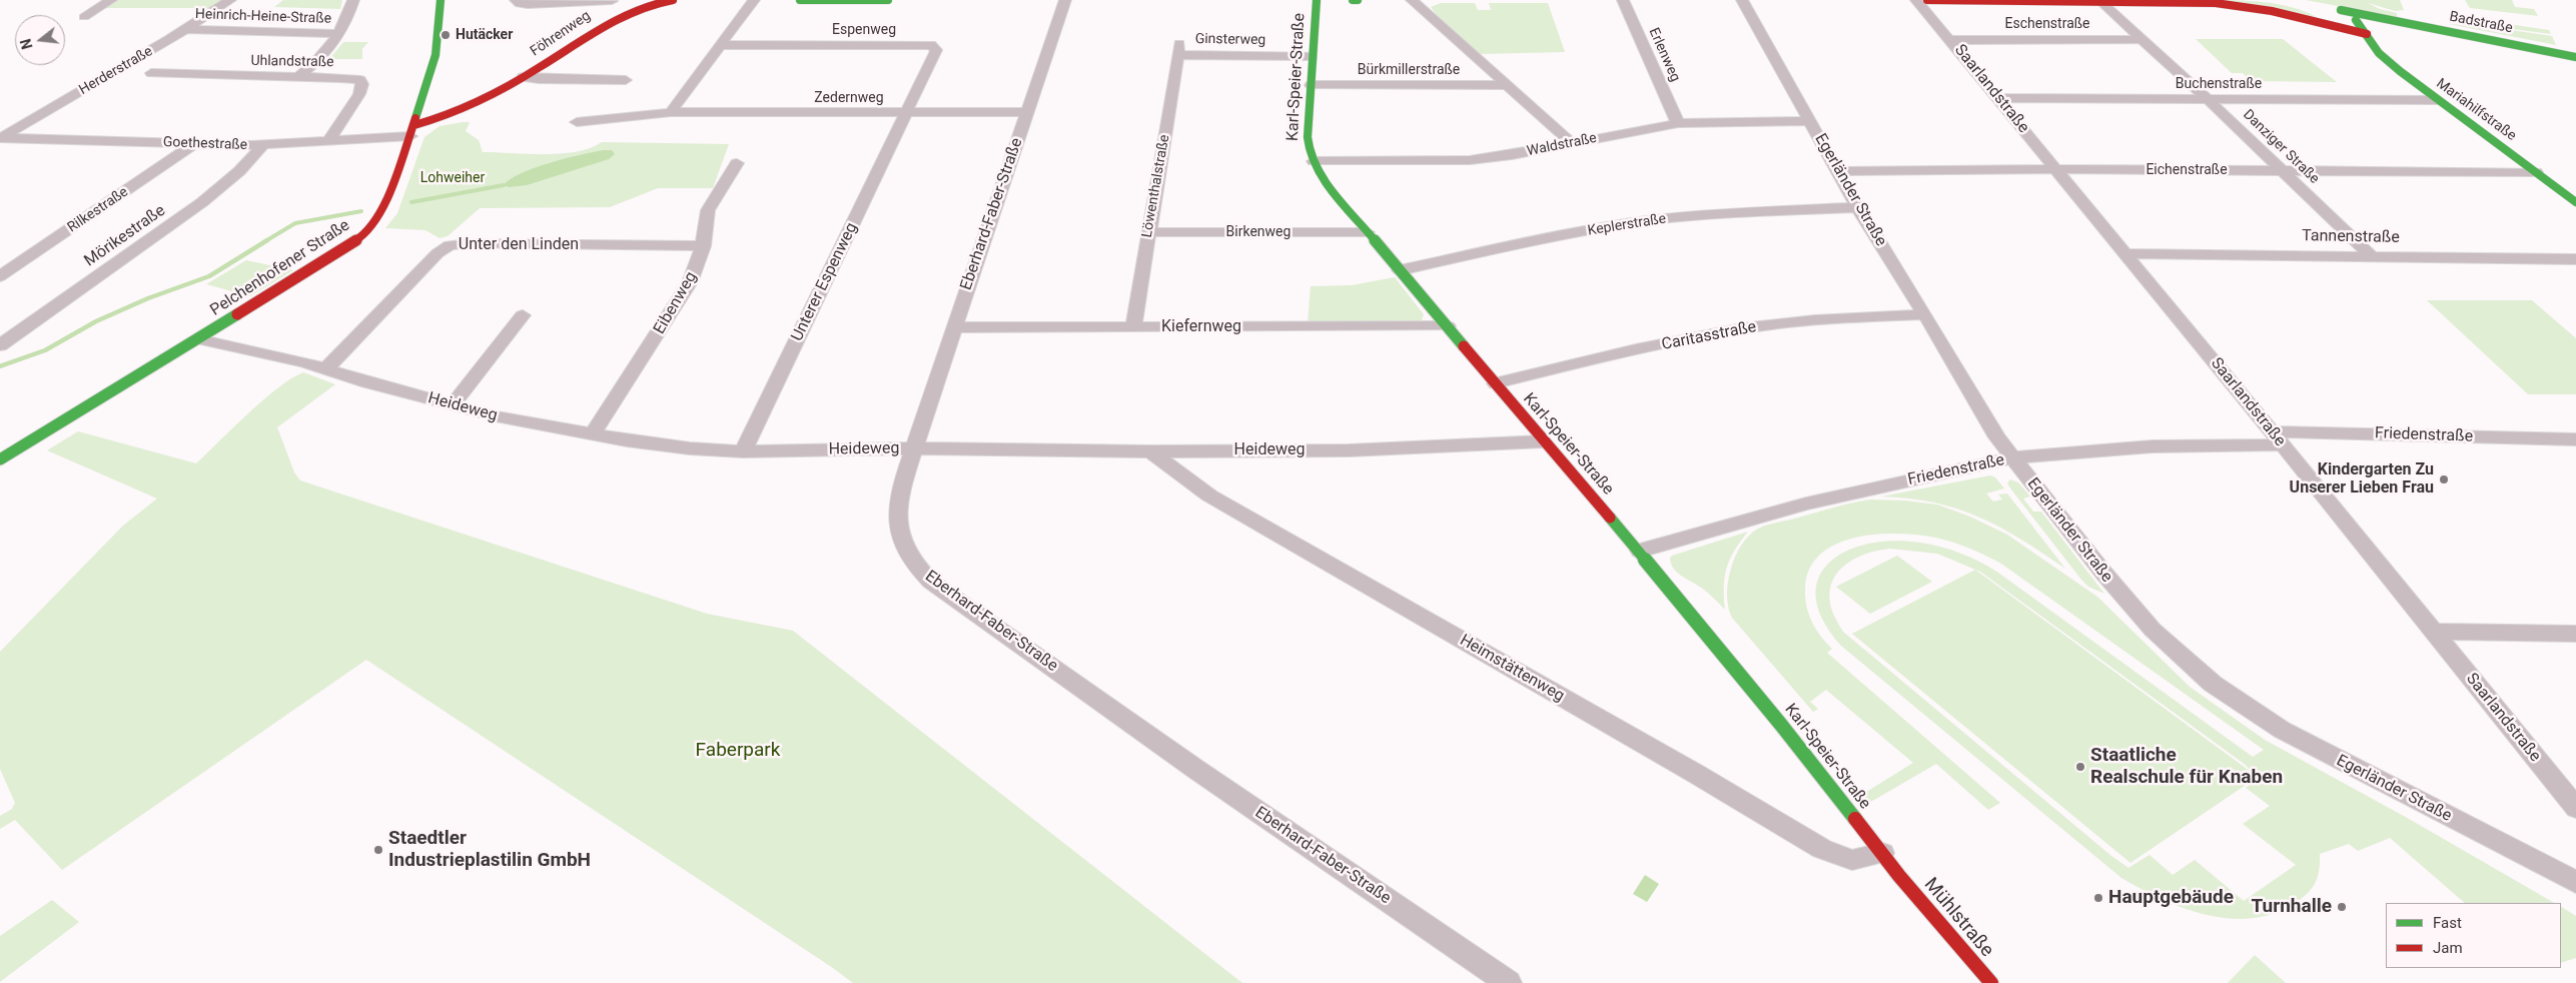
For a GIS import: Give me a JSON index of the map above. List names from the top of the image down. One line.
{"streets":{"street":["Heinrich-Heine-Straße","Badstraße","Eschenstraße","Espenweg","Föhrenweg","Ginsterweg","Erlenweg","Uhlandstraße","Bürkmillerstraße","Herderstraße","Karl-Speier-Straße","Buchenstraße","Saarlandstraße","Zedernweg","Mariahilfstraße","Goethestraße","Waldstraße","Danziger Straße","Eichenstraße","Löwenthalstraße","Egerländer Straße","Rilkestraße","Eberhard-Faber-Straße","Keplerstraße","Birkenweg","Mörikestraße","Tannenstraße","Unter den Linden","Pelchenhofener Straße","Unterer Espenweg","Eibenweg","Kiefernweg","Caritasstraße","Heideweg","Friedenstraße","Heimstättenweg","Mühlstraße"]},"crossings":[["Heinrich-Heine-Straße","Herderstraße"],["Badstraße","Mariahilfstraße"],["Eschenstraße","Saarlandstraße"],["Eschenstraße","Danziger Straße"],["Espenweg","Zedernweg"],["Espenweg","Unterer Espenweg"],["Föhrenweg","Goethestraße"],["Föhrenweg","Pelchenhofener Straße"],["Ginsterweg","Karl-Speier-Straße"],["Ginsterweg","Löwenthalstraße"],["Erlenweg","Waldstraße"],["Uhlandstraße","Goethestraße"],["Bürkmillerstraße","Karl-Speier-Straße"],["Herderstraße","Goethestraße"],["Karl-Speier-Straße","Waldstraße"],["Karl-Speier-Straße","Keplerstraße"],["Karl-Speier-Straße","Birkenweg"],["Karl-Speier-Straße","Kiefernweg"],["Karl-Speier-Straße","Caritasstraße"],["Karl-Speier-Straße","Heideweg"],["Karl-Speier-Straße","Friedenstraße"],["Karl-Speier-Straße","Heimstättenweg"],["Karl-Speier-Straße","Mühlstraße"],["Buchenstraße","Saarlandstraße"],["Buchenstraße","Mariahilfstraße"],["Buchenstraße","Danziger Straße"],["Saarlandstraße","Eichenstraße"],["Saarlandstraße","Tannenstraße"],["Saarlandstraße","Friedenstraße"],["Zedernweg","Eberhard-Faber-Straße"],["Zedernweg","Unterer Espenweg"],["Mariahilfstraße","Eichenstraße"],["Goethestraße","Rilkestraße"],["Goethestraße","Mörikestraße"],["Goethestraße","Pelchenhofener Straße"],["Waldstraße","Egerländer Straße"],["Danziger Straße","Eichenstraße"],["Danziger Straße","Tannenstraße"],["Eichenstraße","Egerländer Straße"],["Löwenthalstraße","Birkenweg"],["Löwenthalstraße","Kiefernweg"],["Egerländer Straße","Keplerstraße"],["Egerländer Straße","Caritasstraße"],["Egerländer Straße","Friedenstraße"],["Eberhard-Faber-Straße","Kiefernweg"],["Eberhard-Faber-Straße","Heideweg"],["Unter den Linden","Eibenweg"],["Unter den Linden","Heideweg"],["Pelchenhofener Straße","Heideweg"],["Unterer Espenweg","Heideweg"],["Eibenweg","Heideweg"],["Heideweg","Heimstättenweg"]],"parks":["Lohweiher","Faberpark"],"places":["Hutäcker","Kindergarten Zu Unserer Lieben Frau","Staatliche Realschule für Knaben","Staedtler Industrieplastilin GmbH","Hauptgebäude","Turnhalle"],"legend":["Fast","Jam"],"north":"left"}
